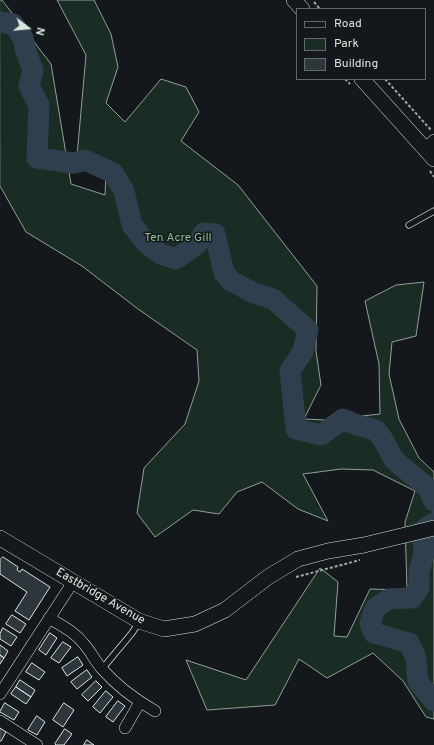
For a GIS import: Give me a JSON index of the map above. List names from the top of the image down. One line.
{"streets":{"street":["Eastbridge Avenue"]},"parks":["Ten Acre Gill"],"legend":["Road","Park","Building"],"north":"right"}
